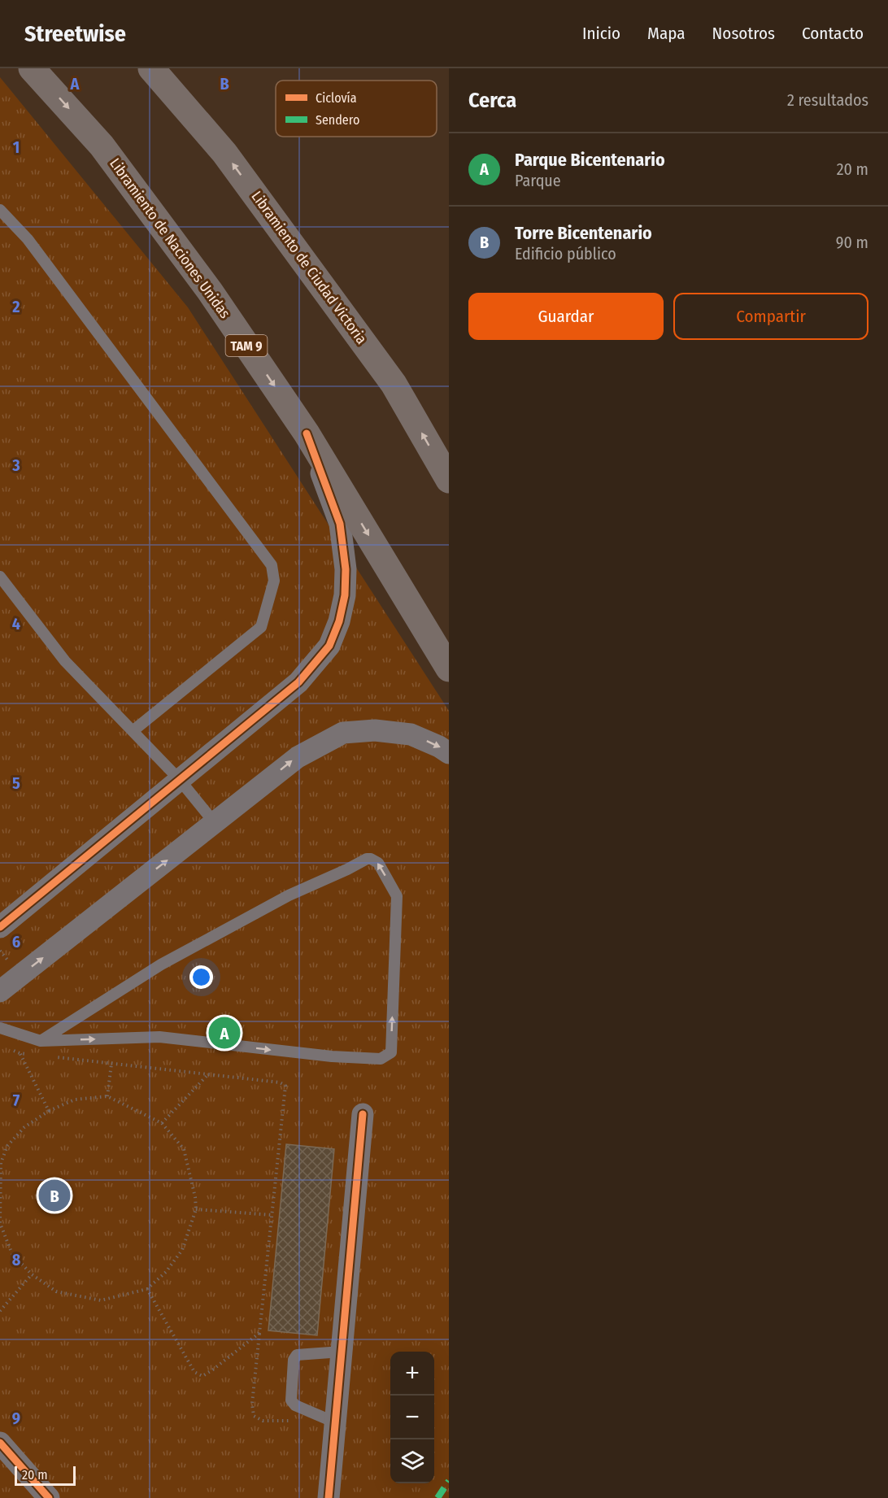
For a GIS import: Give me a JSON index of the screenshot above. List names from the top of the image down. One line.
{"streets":{"highway":["Libramiento de Naciones Unidas","Libramiento de Ciudad Victoria","TAM 9"]},"one_way":["Libramiento de Naciones Unidas","Libramiento de Ciudad Victoria"],"legend":["Ciclovía","Sendero"],"scale_bar":"20 m","page":{"header":"Streetwise","nav":["Inicio","Mapa","Nosotros","Contacto"],"heading":["Cerca","2 resultados"],"list":[{"mark":"A","name":"Parque Bicentenario","note":"Parque","value":"20 m"},{"mark":"B","name":"Torre Bicentenario","note":"Edificio público","value":"90 m"}],"buttons":["Guardar","Compartir"],"pins":["A","B"],"map_buttons":["+","−"],"scale":"20 m"},"grid":{"columns":["A","B"],"rows":["1","2","3","4","5","6","7","8","9"]}}
